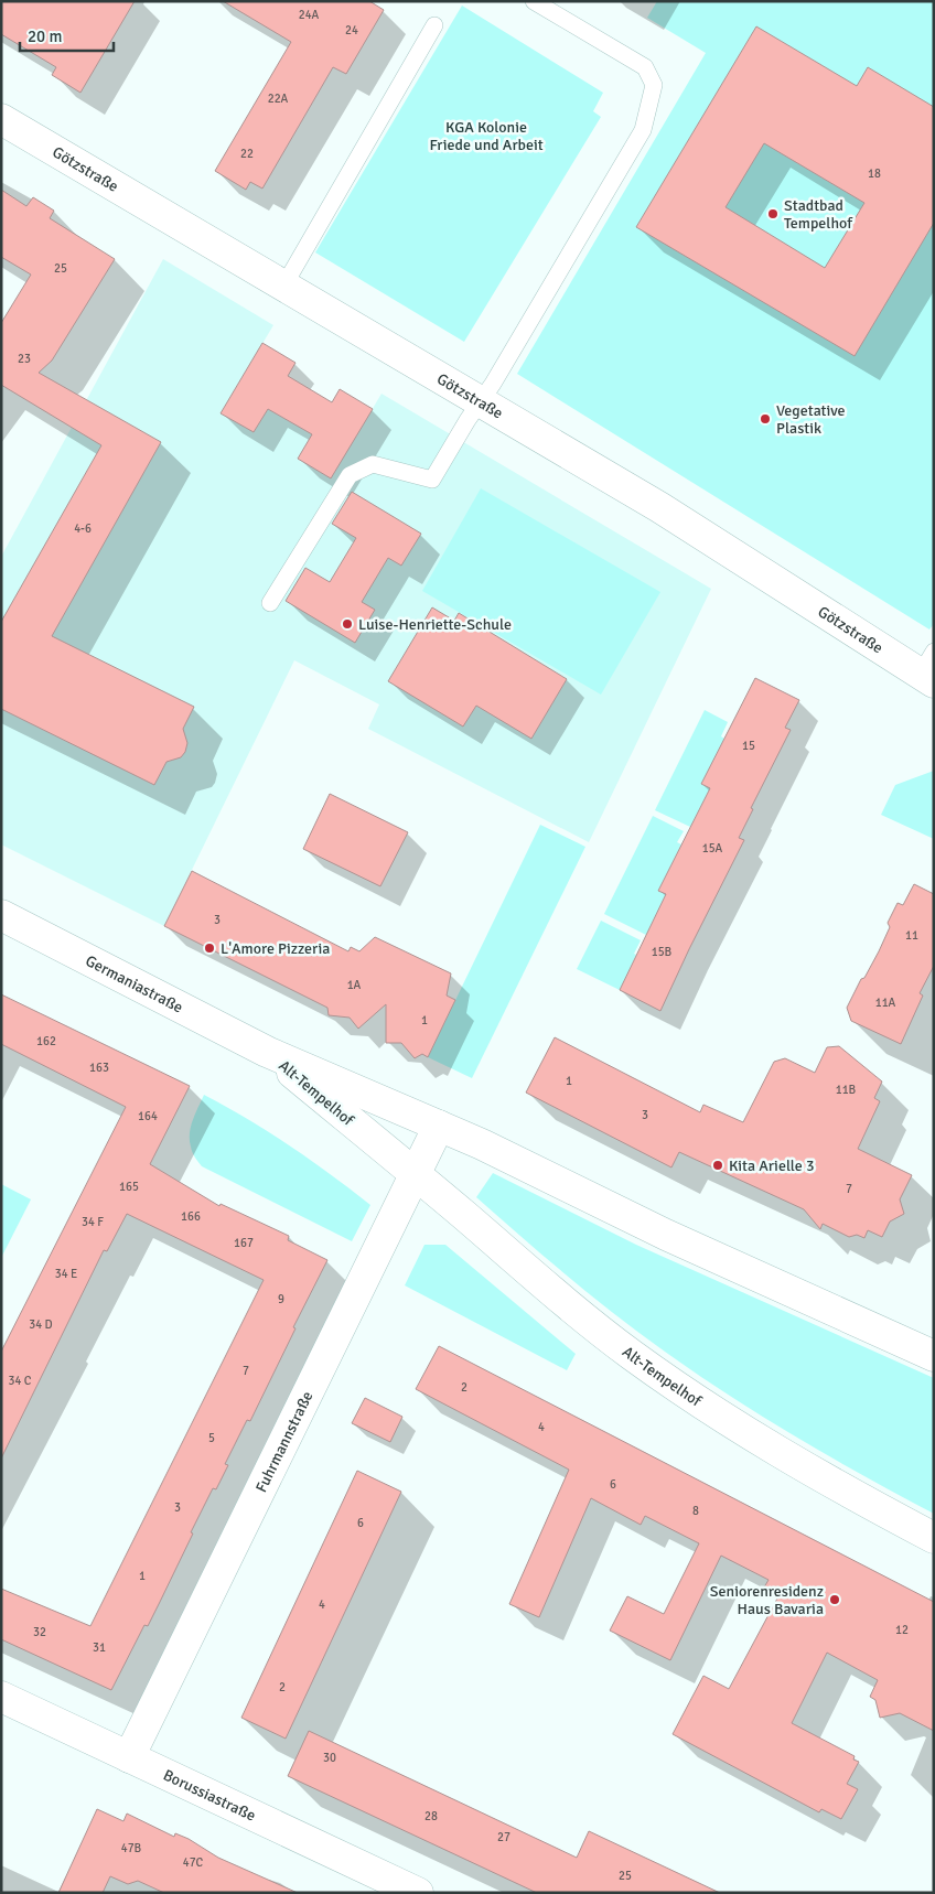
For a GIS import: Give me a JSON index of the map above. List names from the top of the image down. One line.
{"streets":{"street":["Götzstraße","Germaniastraße","Alt-Tempelhof","Fuhrmannstraße","Borussiastraße"]},"crossings":[["Germaniastraße","Alt-Tempelhof"],["Alt-Tempelhof","Fuhrmannstraße"],["Fuhrmannstraße","Borussiastraße"]],"parks":["KGA Kolonie Friede und Arbeit"],"places":["Stadtbad Tempelhof","Vegetative Plastik","Luise-Henriette-Schule","L'Amore Pizzeria","Kita Arielle 3","Seniorenresidenz Haus Bavaria"],"house_numbers":["24A","24","22A","22","18","25","23","4-6","15","15A","3","11","15B","1A","11A","1","162","163","1","11B","3","164","165","7","166","34 F","167","34 E","9","34 D","7","34 C","2","4","5","6","3","8","6","1","4","12","32","31","2","30","28","27","47B","47C","25"],"scale_bar":"20 m"}
